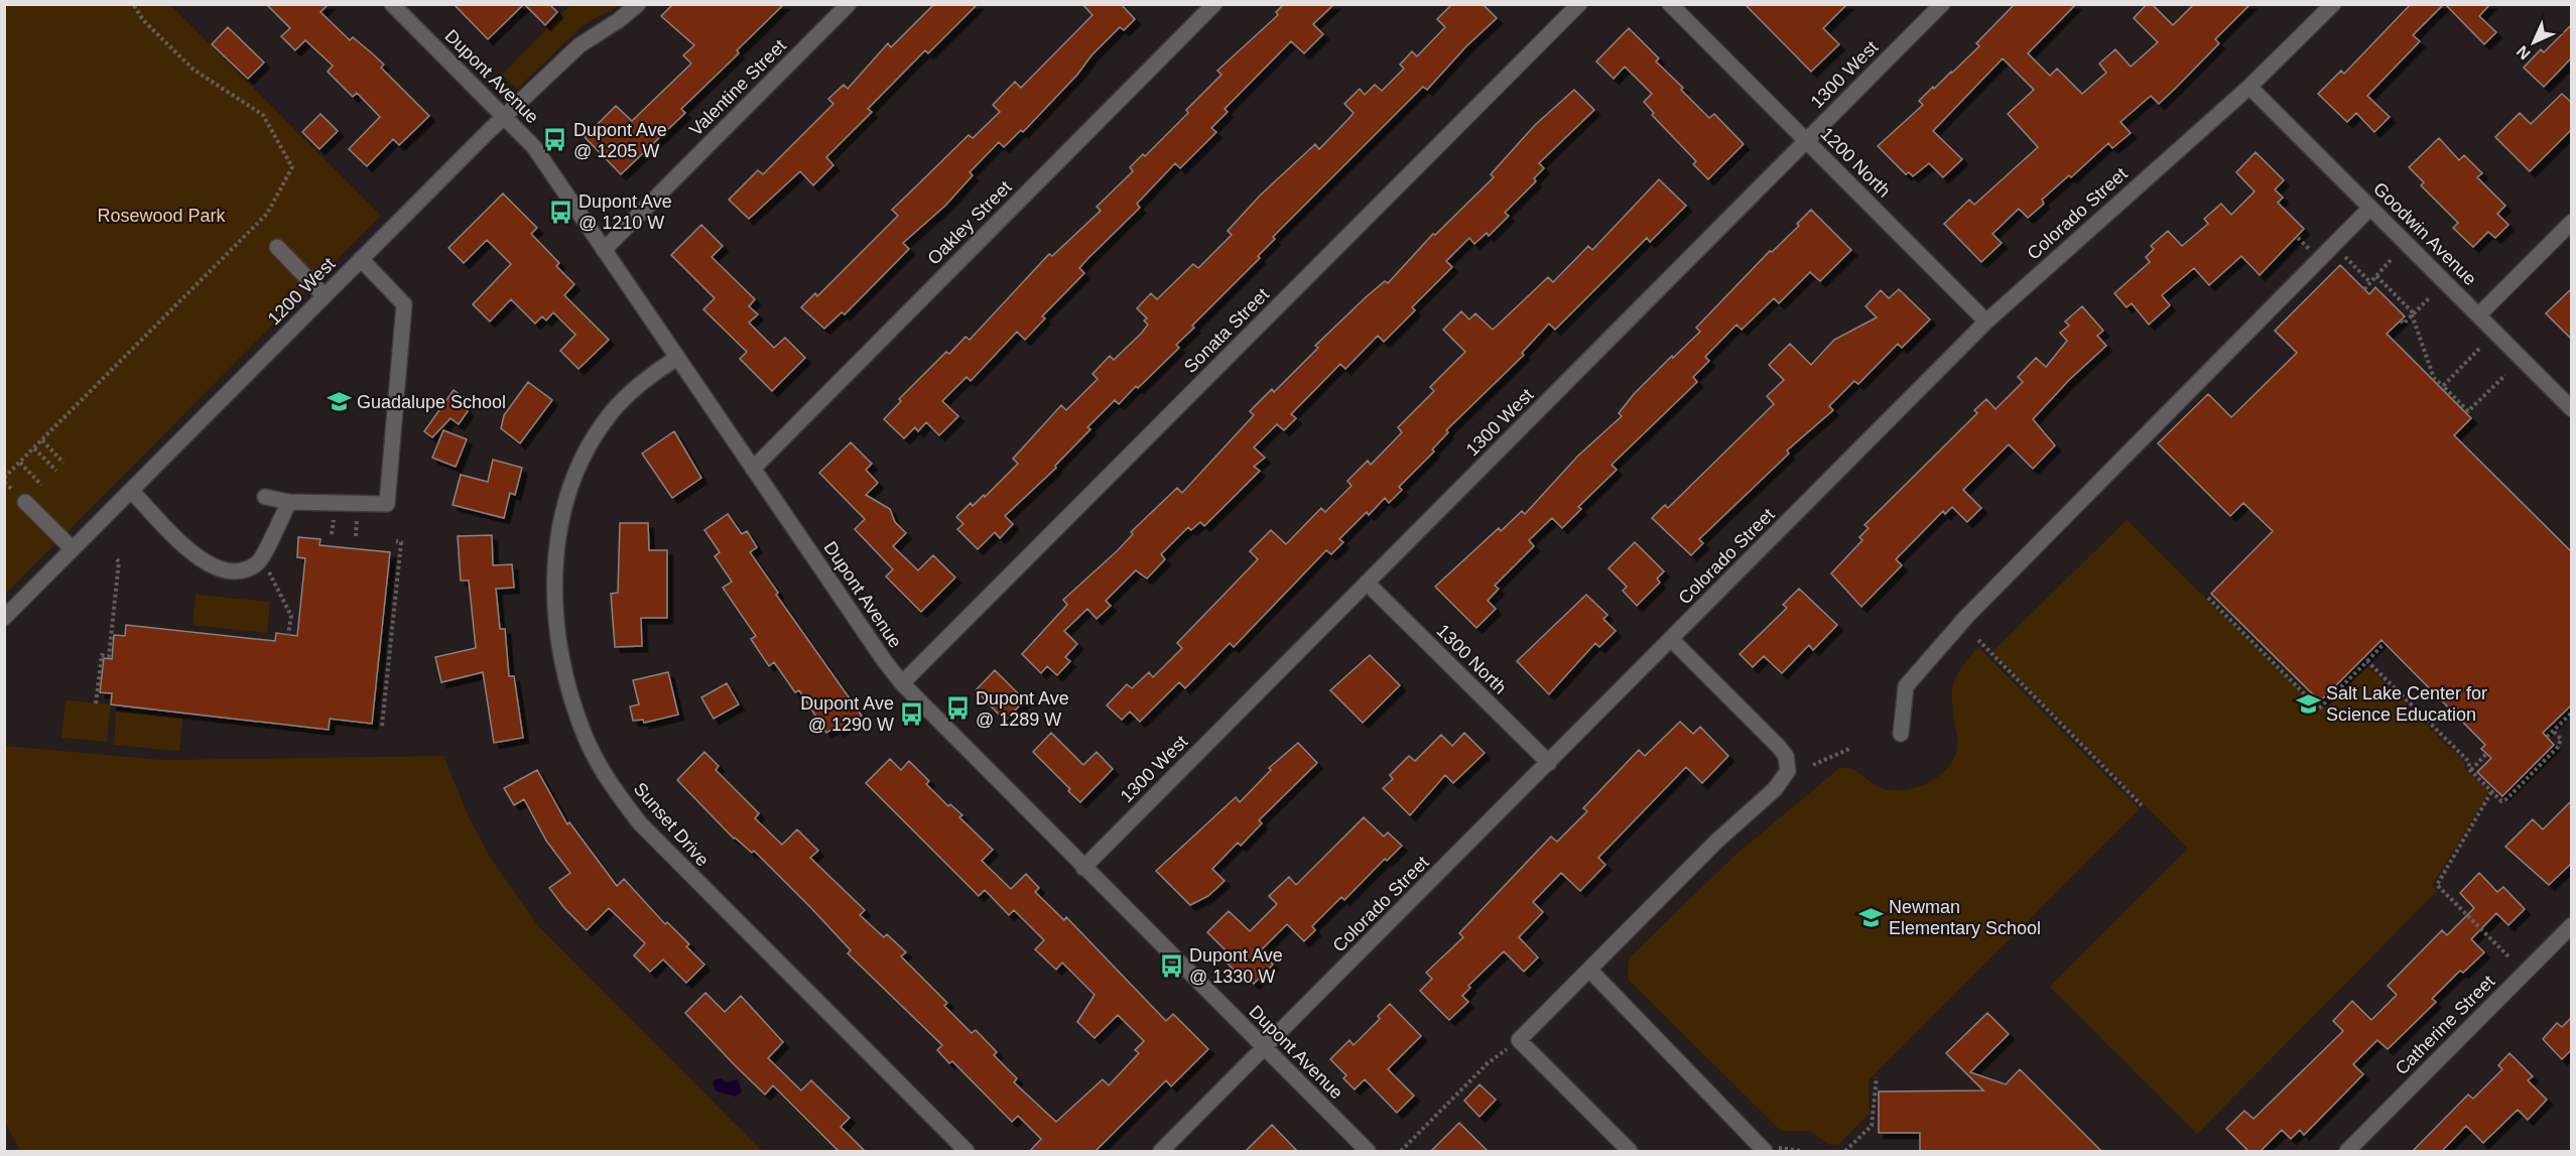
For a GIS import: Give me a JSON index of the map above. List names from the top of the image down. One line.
{"streets":{"street":["1300 West","Dupont Avenue","Valentine Street","1200 North","Colorado Street","Oakley Street","Goodwin Avenue","1200 West","Sonata Street","1300 North","Sunset Drive","Catherine Street"]},"crossings":[["1300 West","Dupont Avenue"],["1300 West","1200 North"],["1300 West","1300 North"],["Dupont Avenue","Valentine Street"],["Dupont Avenue","Colorado Street"],["Dupont Avenue","Oakley Street"],["Dupont Avenue","1200 West"],["Dupont Avenue","Sonata Street"],["Dupont Avenue","Sunset Drive"],["1200 North","Colorado Street"],["Colorado Street","Goodwin Avenue"],["Colorado Street","1300 North"]],"parks":["Rosewood Park"],"places":{"bus stop":["Dupont Ave @ 1205 W","Dupont Ave @ 1210 W","Dupont Ave @ 1289 W","Dupont Ave @ 1290 W","Dupont Ave @ 1330 W"],"school or university":["Guadalupe School","Salt Lake Center for Science Education","Newman Elementary School"]},"north":"bottom left"}
